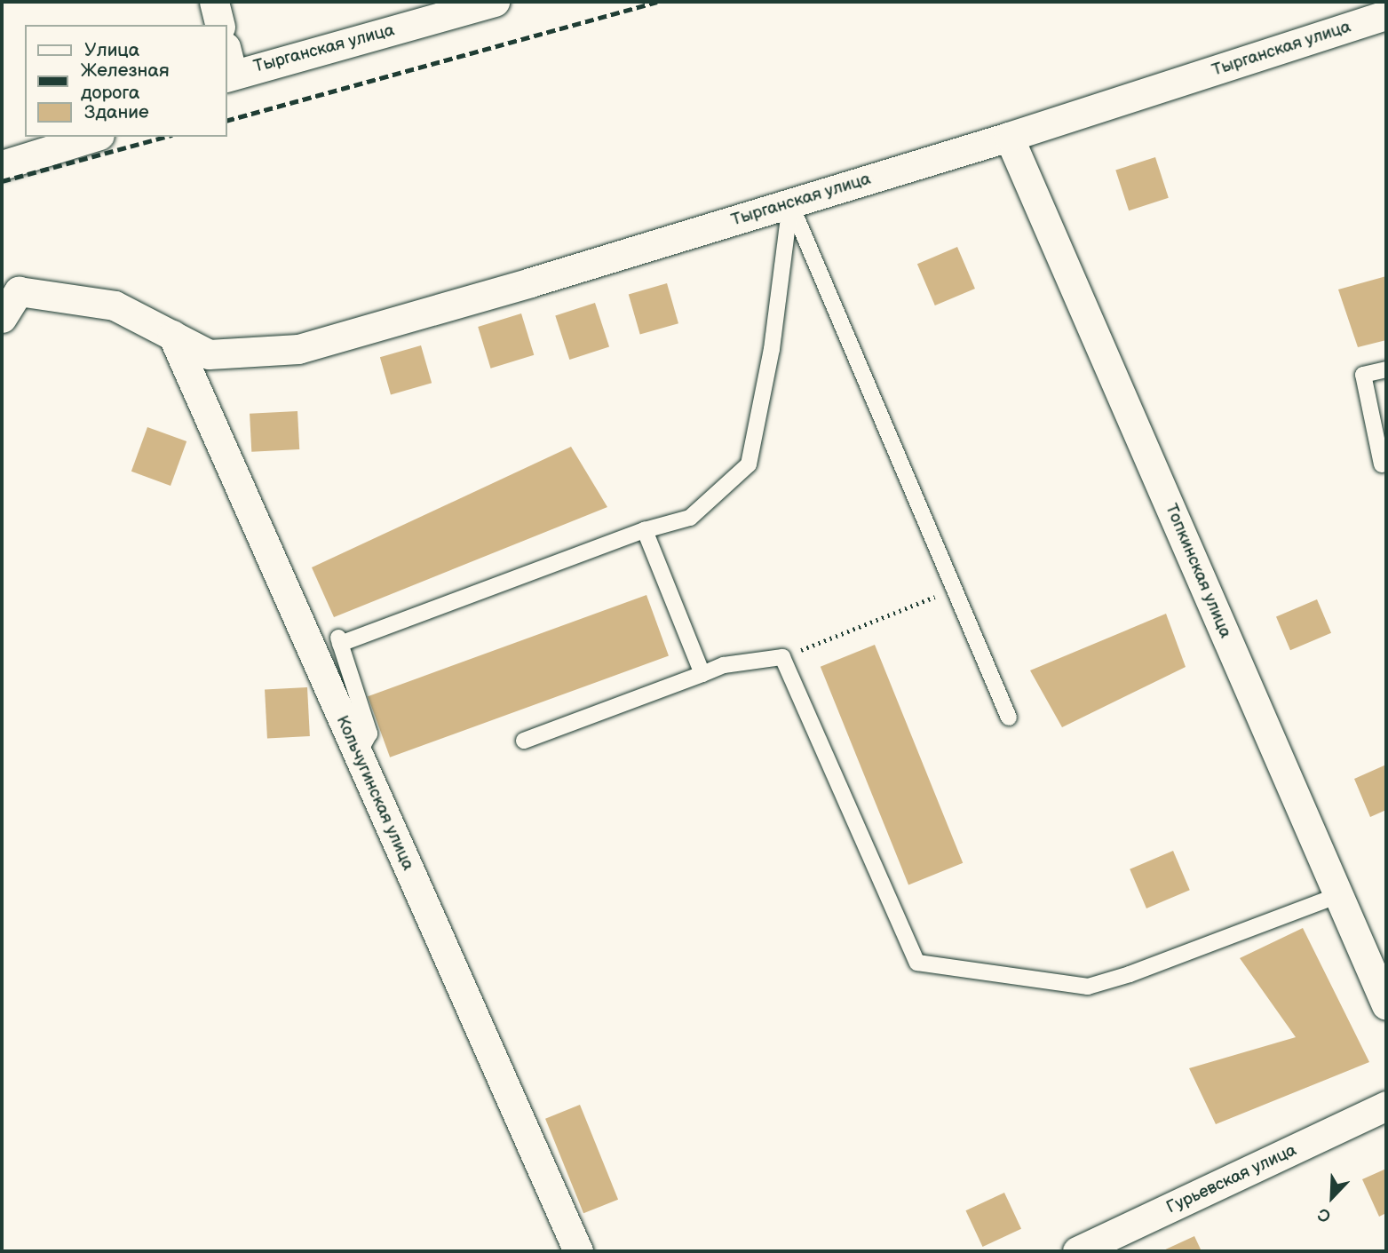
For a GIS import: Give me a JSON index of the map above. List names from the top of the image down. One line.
{"streets":{"street":["Тырганская улица","Топкинская улица","Кольчугинская улица","Гурьевская улица"]},"crossings":[["Тырганская улица","Топкинская улица"],["Тырганская улица","Кольчугинская улица"]],"legend":["Улица","Железная дорога","Здание"],"north":"bottom left"}
